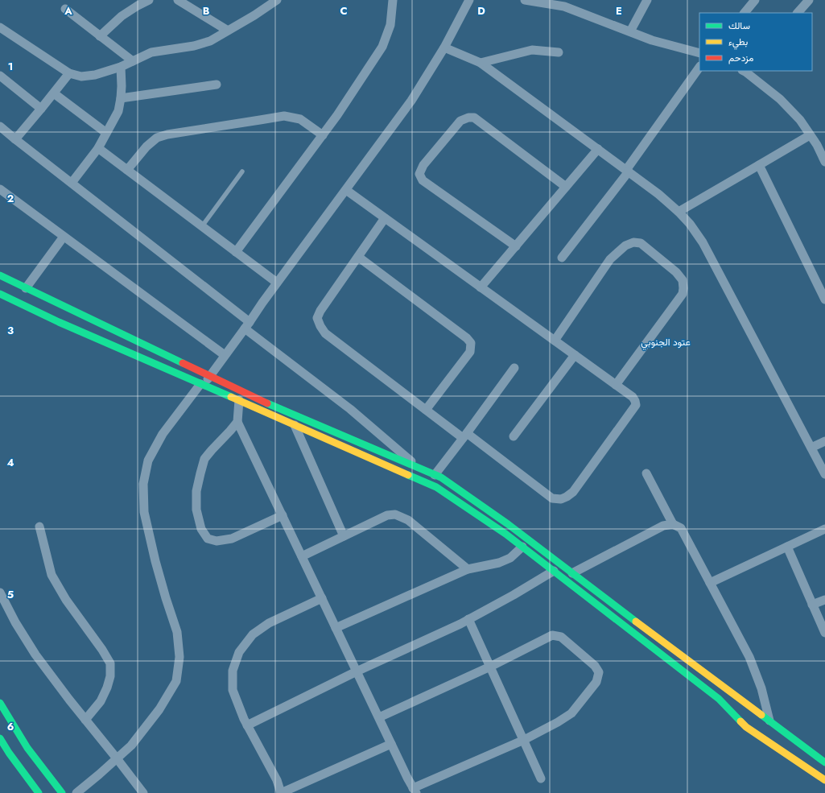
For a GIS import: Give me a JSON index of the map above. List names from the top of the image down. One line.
{"districts":["عتود الجنوبي"],"legend":["سالك","بطيء","مزدحم"],"grid":{"columns":["A","B","C","D","E"],"rows":["1","2","3","4","5","6"]}}
